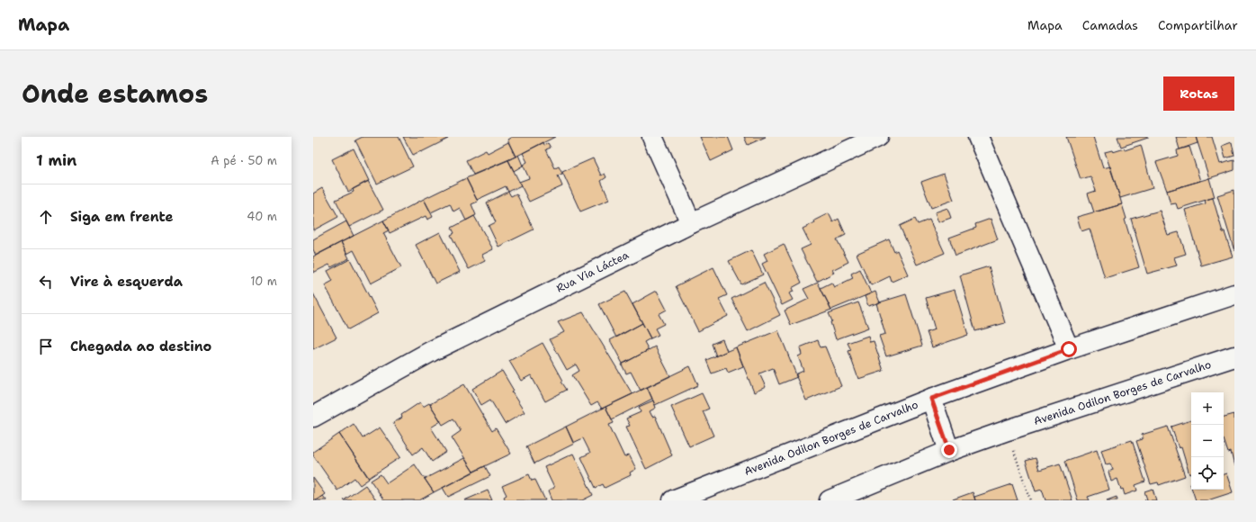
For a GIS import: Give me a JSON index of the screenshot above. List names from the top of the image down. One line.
{"streets":{"street":["Rua Via Láctea","Avenida Odilon Borges de Carvalho"]},"page":{"header":"Mapa","nav":["Mapa","Camadas","Compartilhar"],"title":"Onde estamos","buttons":"Rotas","heading":["1 min","A pé · 50 m"],"list":[["Siga em frente","40 m"],["Vire à esquerda","10 m"],"Chegada ao destino"],"map_buttons":["+","−"]}}
